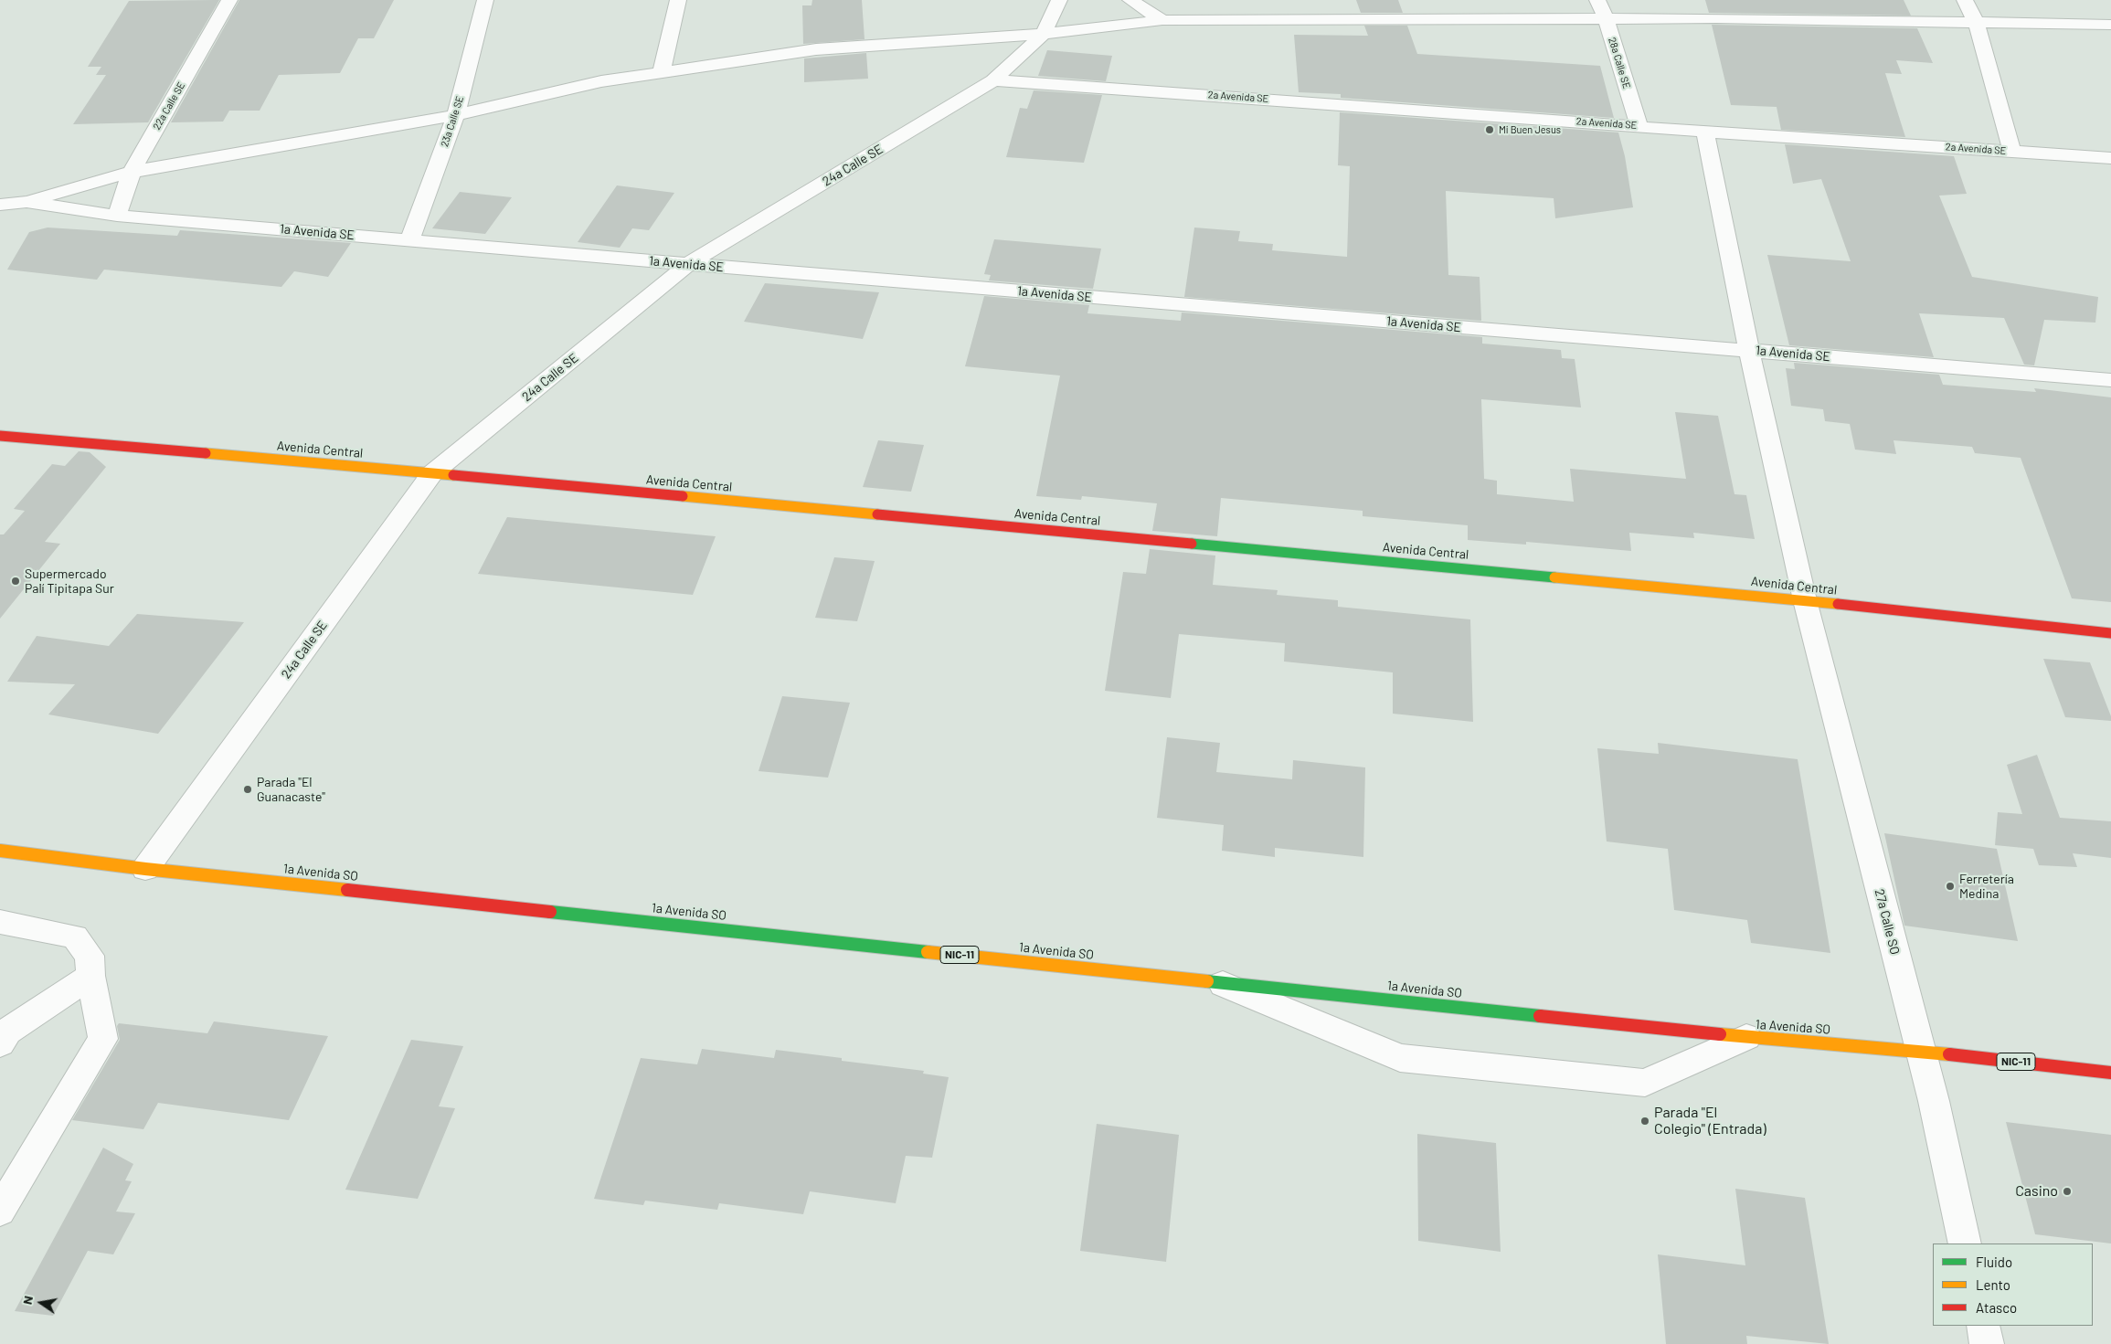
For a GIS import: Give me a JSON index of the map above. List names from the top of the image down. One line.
{"streets":{"main road":["Avenida Central","1a Avenida SO","NIC-11"],"street":["28a Calle SE","2a Avenida SE","22a Calle SE","23a Calle SE","24a Calle SE","1a Avenida SE","27a Calle SO"]},"crossings":[["28a Calle SE","2a Avenida SE"],["2a Avenida SE","24a Calle SE"],["2a Avenida SE","27a Calle SO"],["22a Calle SE","1a Avenida SE"],["23a Calle SE","1a Avenida SE"],["24a Calle SE","1a Avenida SE"],["24a Calle SE","Avenida Central"],["24a Calle SE","1a Avenida SO"],["1a Avenida SE","27a Calle SO"],["Avenida Central","27a Calle SO"],["1a Avenida SO","27a Calle SO"]],"places":["Mi Buen Jesus","Supermercado Palí Tipitapa Sur","Parada \"El Guanacaste\"","Ferretería Medina","Parada \"El Colegio\" (Entrada)","Casino"],"legend":["Fluido","Lento","Atasco"],"north":"left"}
